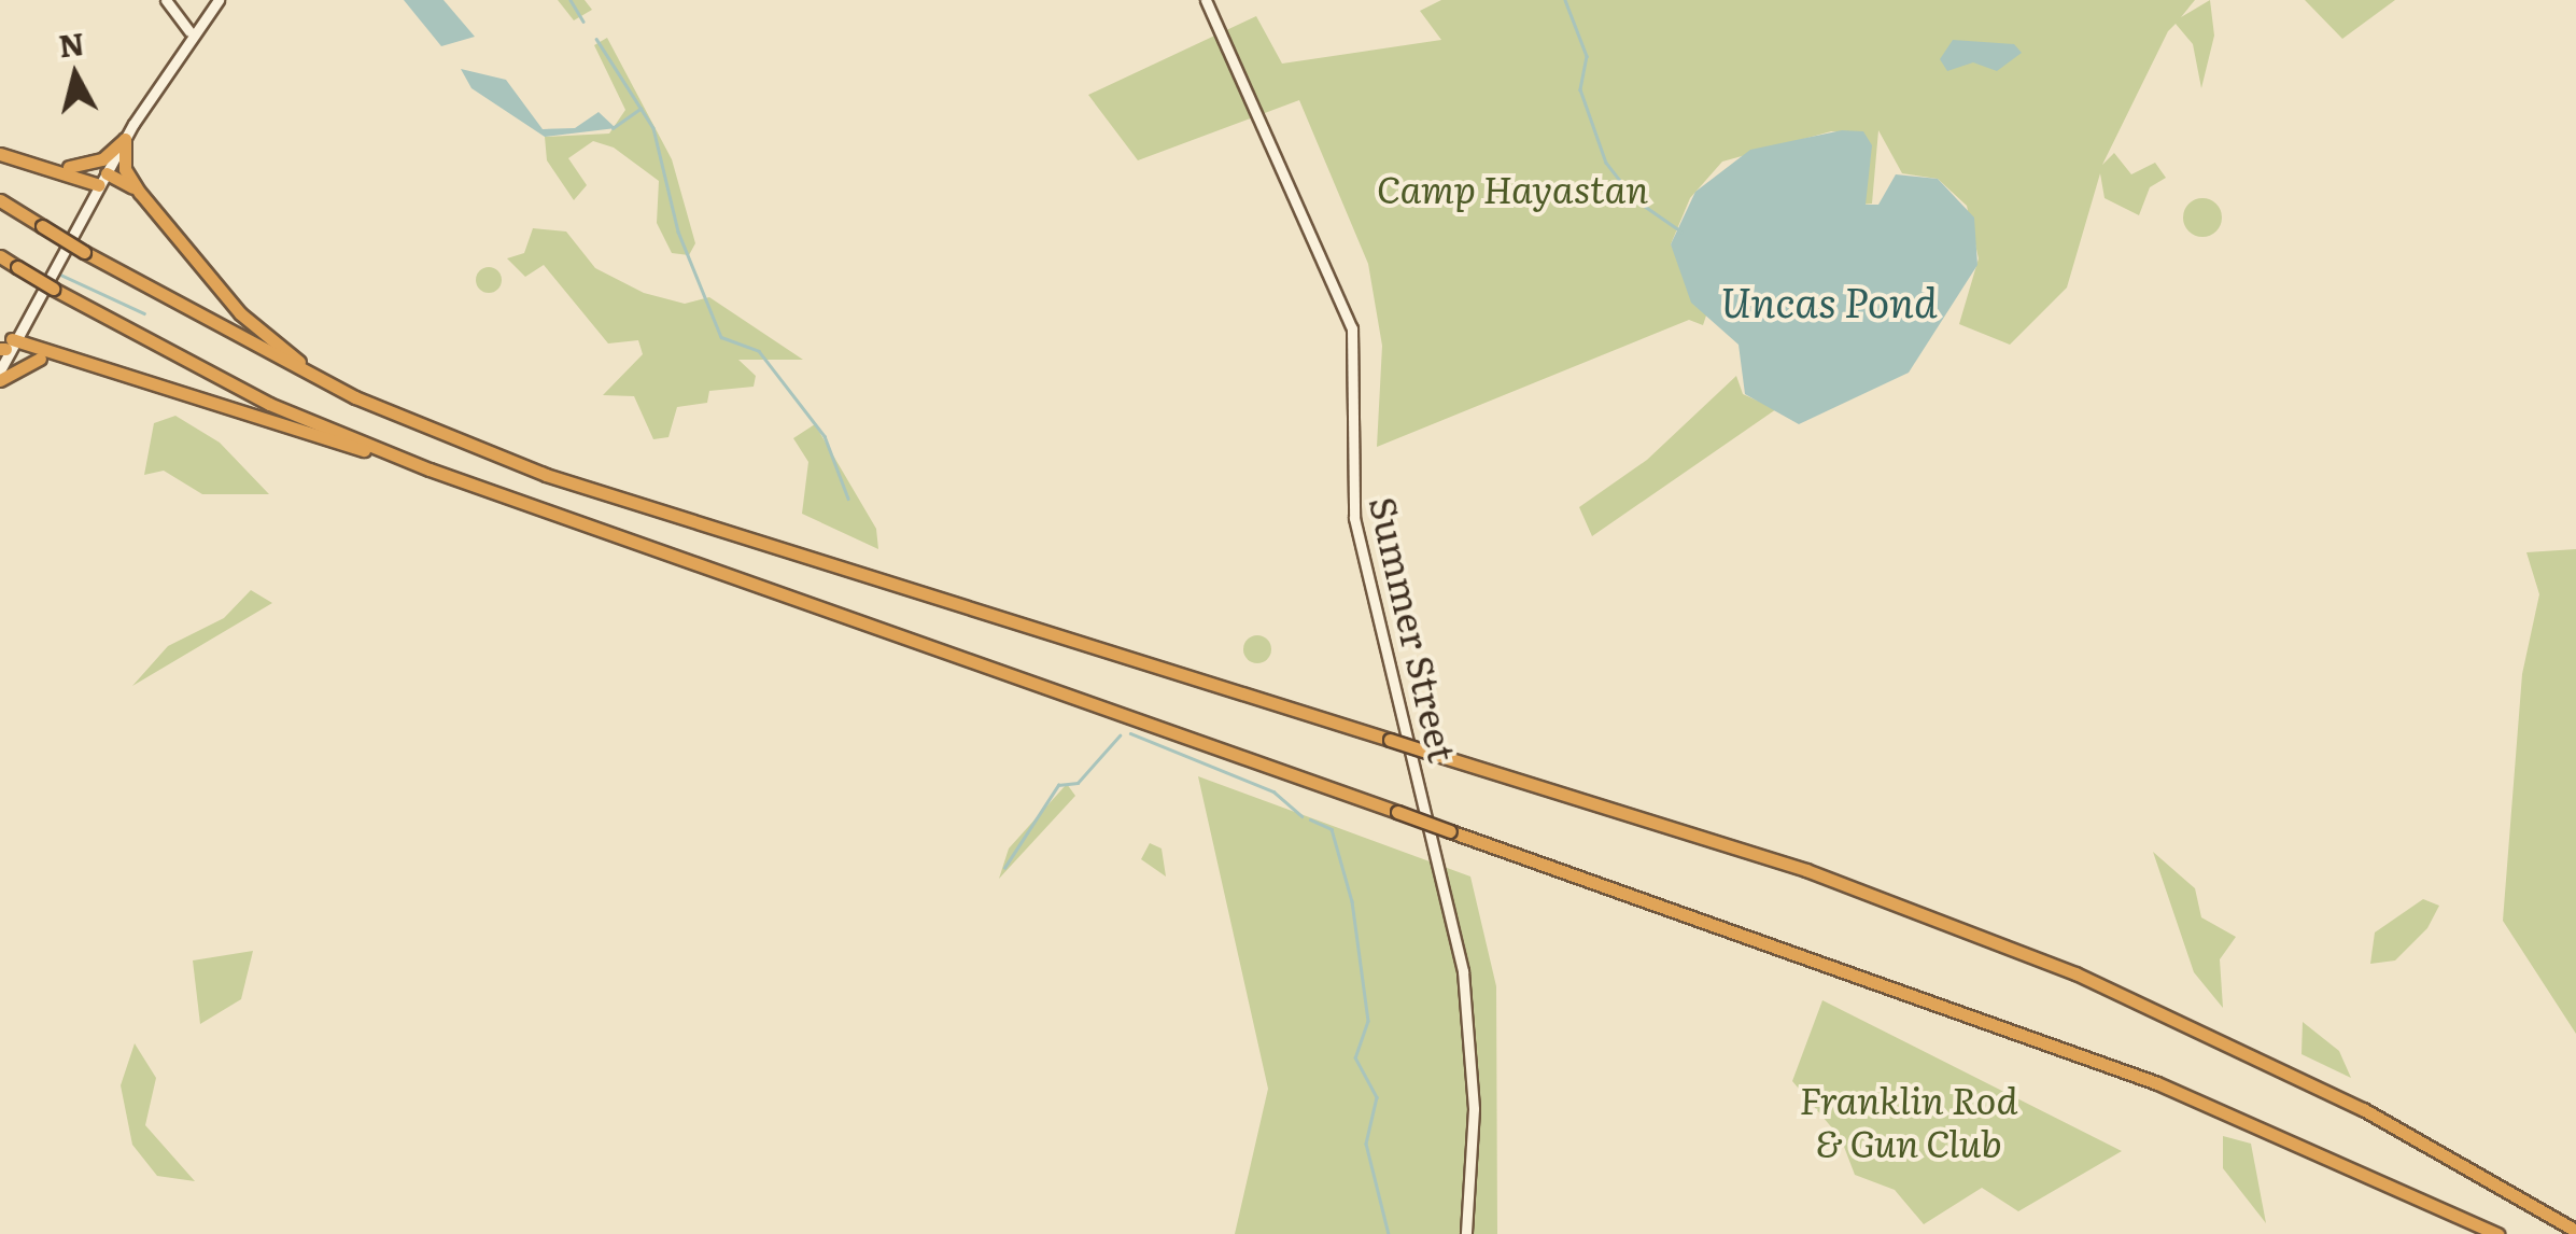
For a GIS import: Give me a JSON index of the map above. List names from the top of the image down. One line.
{"streets":{"main road":["Summer Street"]},"water":["Uncas Pond"],"parks":["Camp Hayastan","Franklin Rod & Gun Club"],"north":"top"}
